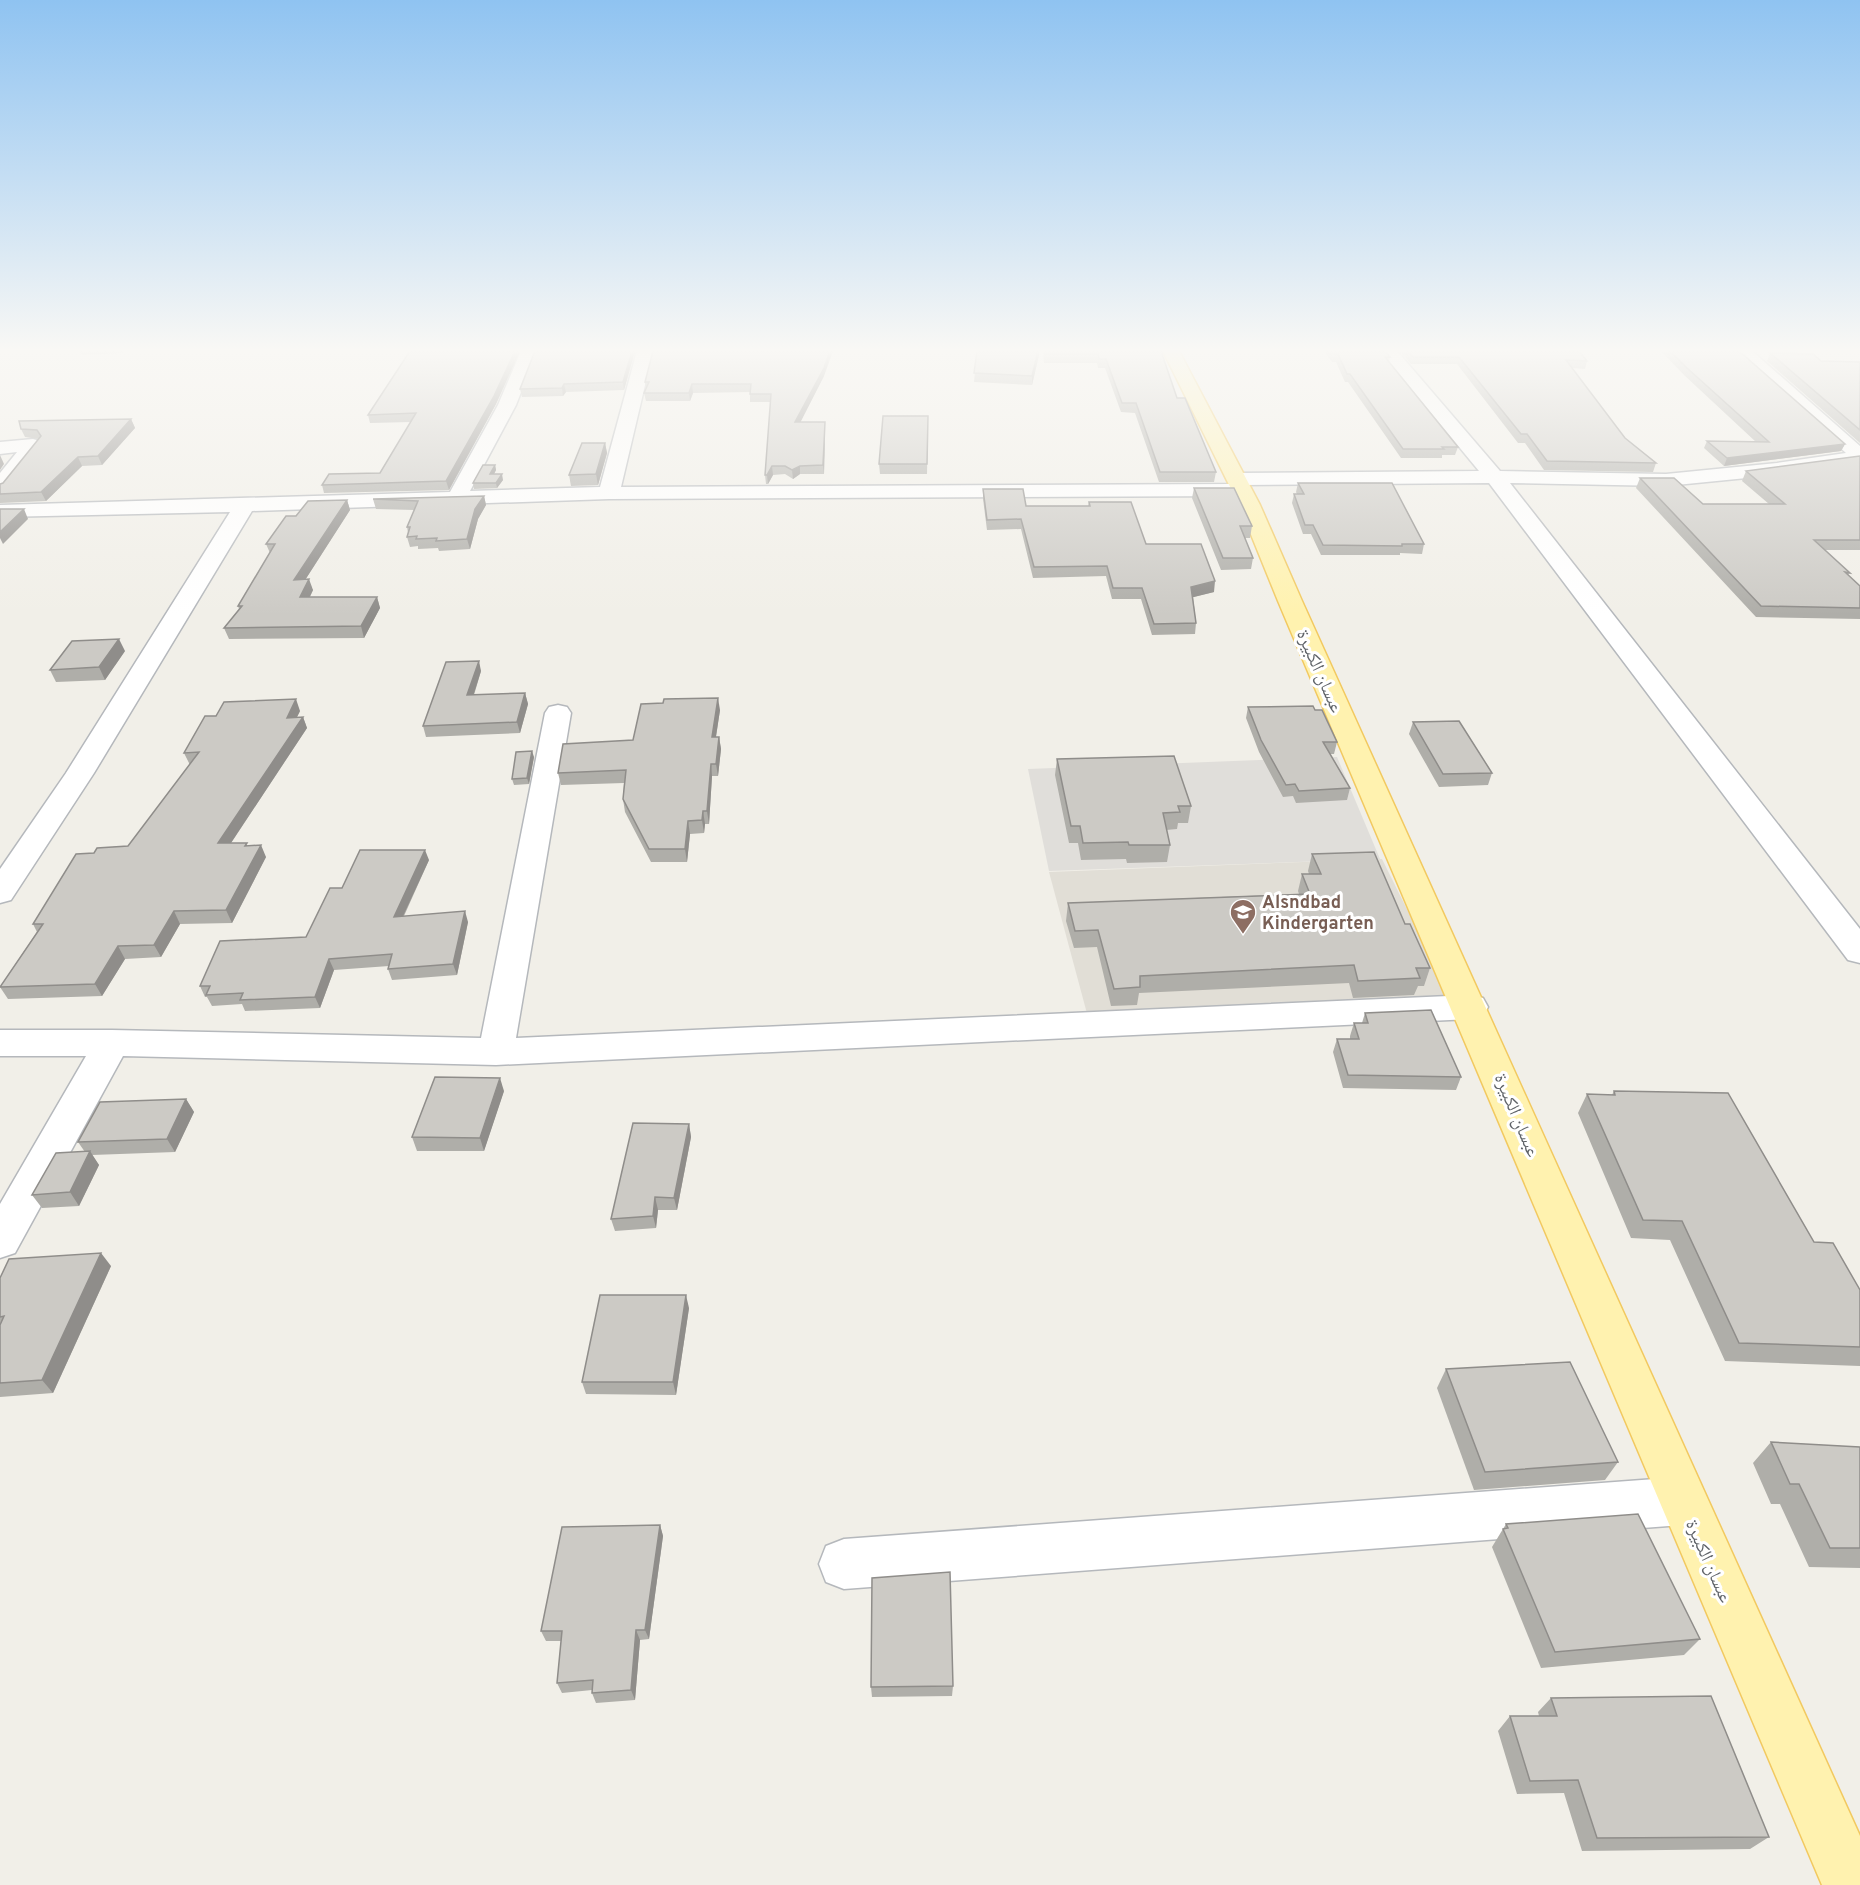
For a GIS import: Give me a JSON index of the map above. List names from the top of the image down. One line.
{"streets":{"main road":["عبسان الكبيرة"]},"places":{"school or university":["Alsndbad Kindergarten"]}}
